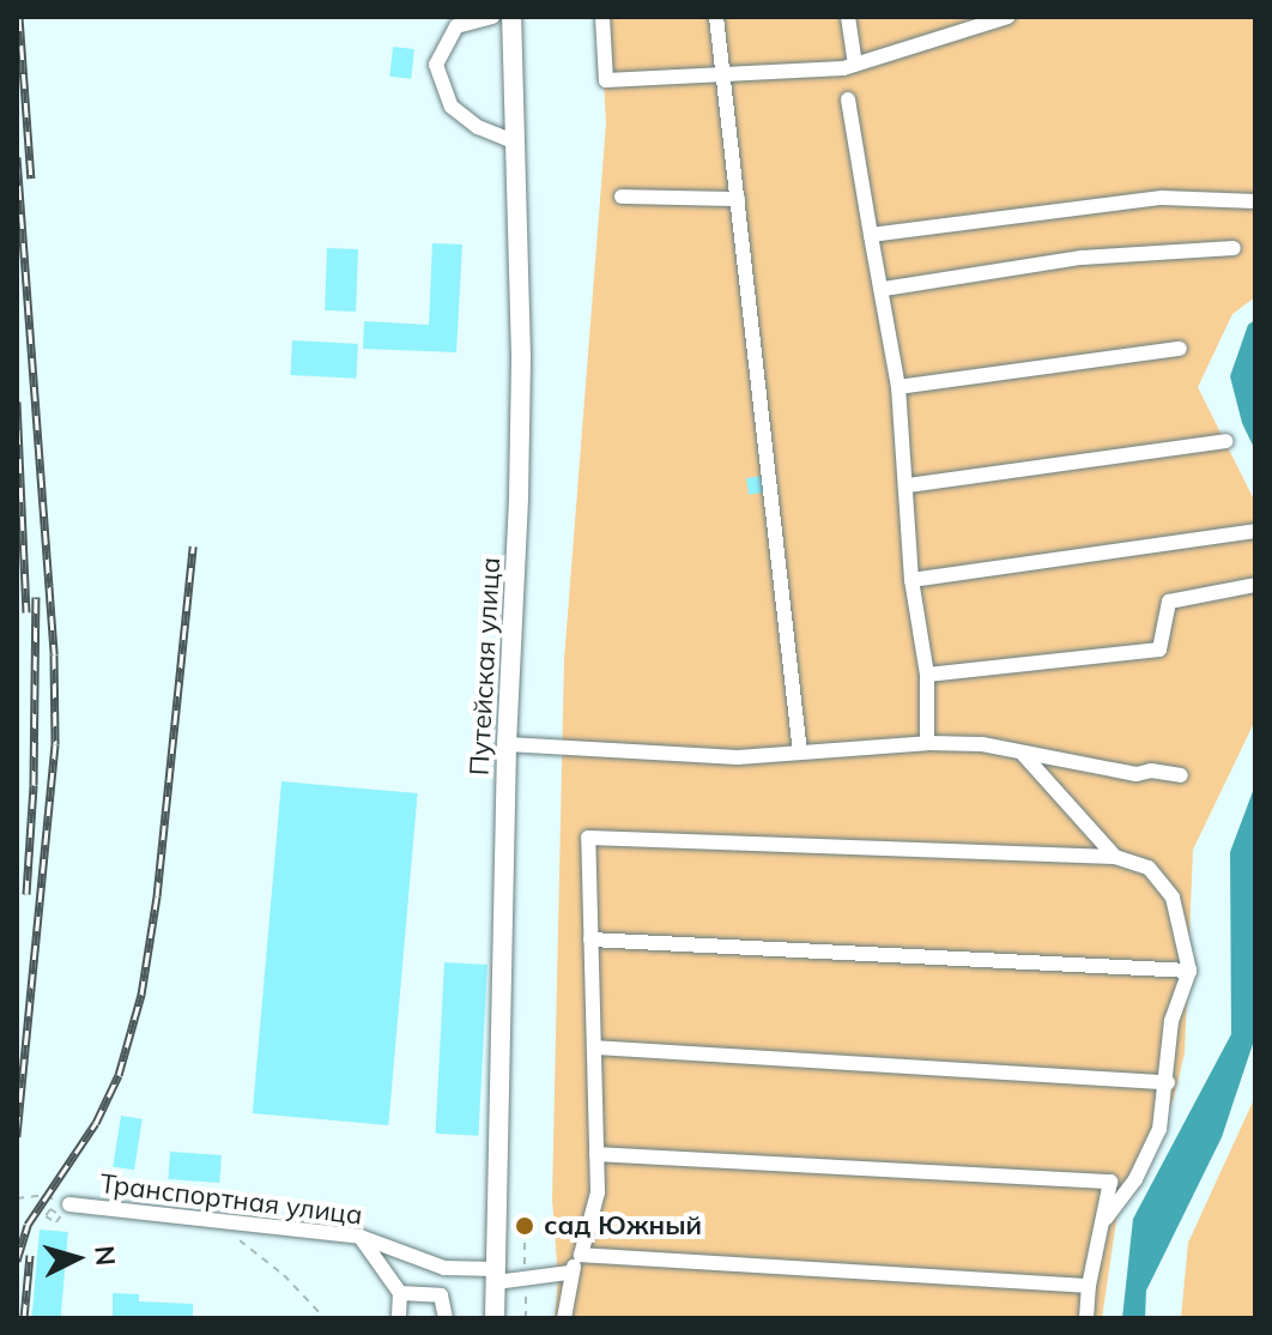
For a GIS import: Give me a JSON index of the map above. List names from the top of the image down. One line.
{"streets":{"main road":["Путейская улица"],"street":["Транспортная улица"]},"crossings":[["Путейская улица","Транспортная улица"]],"places":["сад Южный"],"north":"right"}
